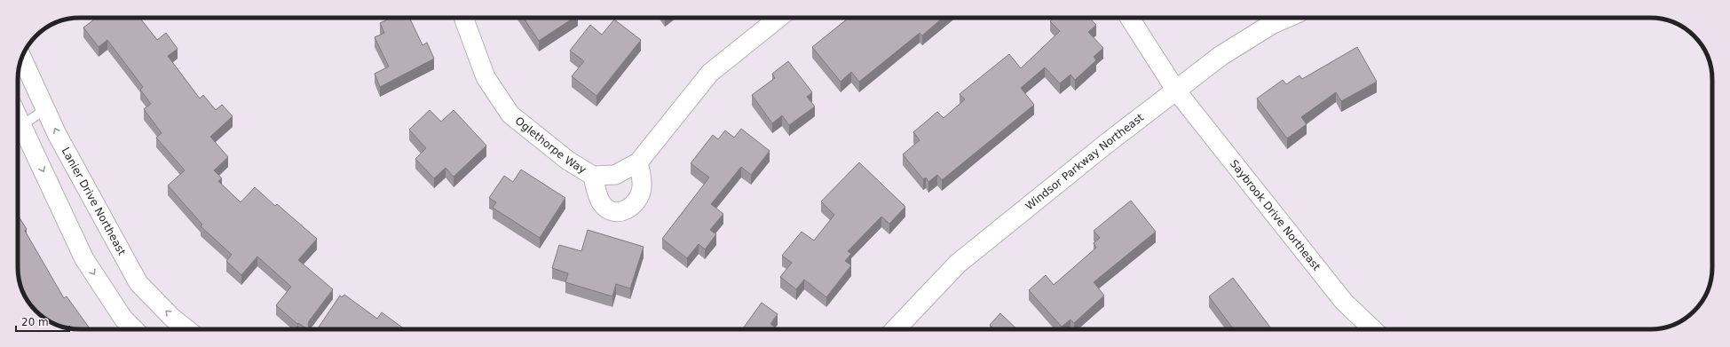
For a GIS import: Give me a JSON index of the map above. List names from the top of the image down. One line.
{"streets":{"street":["Oglethorpe Way","Windsor Parkway Northeast","Lanier Drive Northeast","Saybrook Drive Northeast"]},"crossings":[["Windsor Parkway Northeast","Saybrook Drive Northeast"]],"scale_bar":"20 m"}
